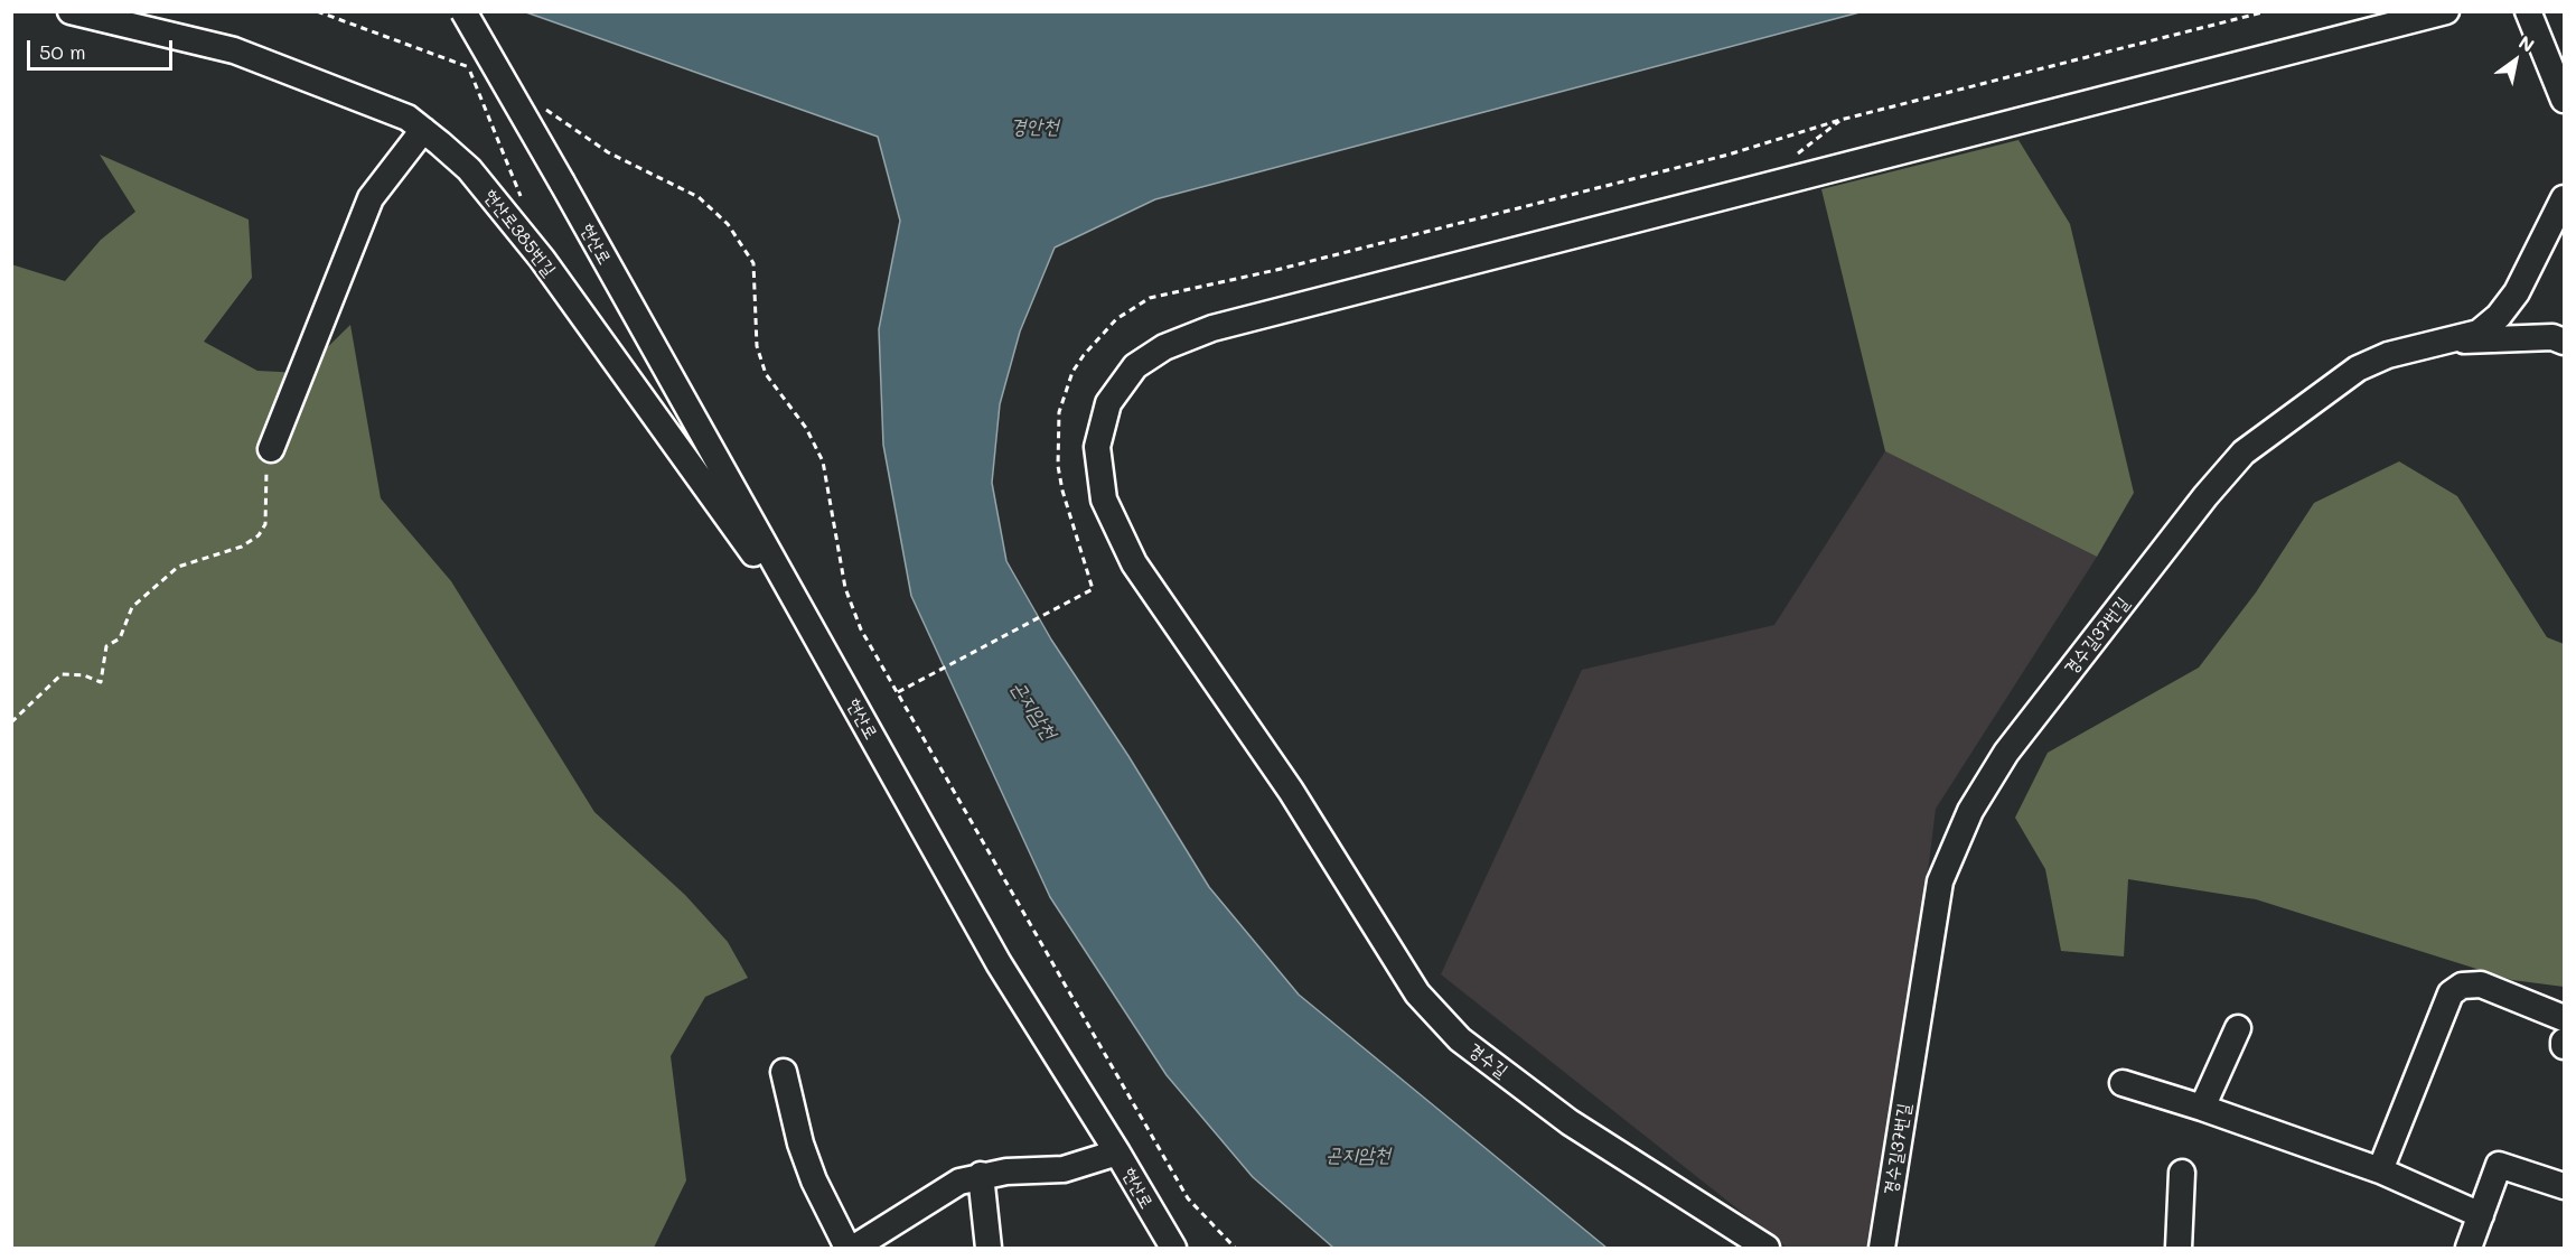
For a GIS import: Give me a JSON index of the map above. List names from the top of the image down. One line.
{"streets":{"street":["현산로385번길","현산로","경수길37번길","경수길"]},"crossings":[["현산로385번길","현산로"]],"water":["경안천","곤지암천"],"scale_bar":"50 m","north":"top right"}
